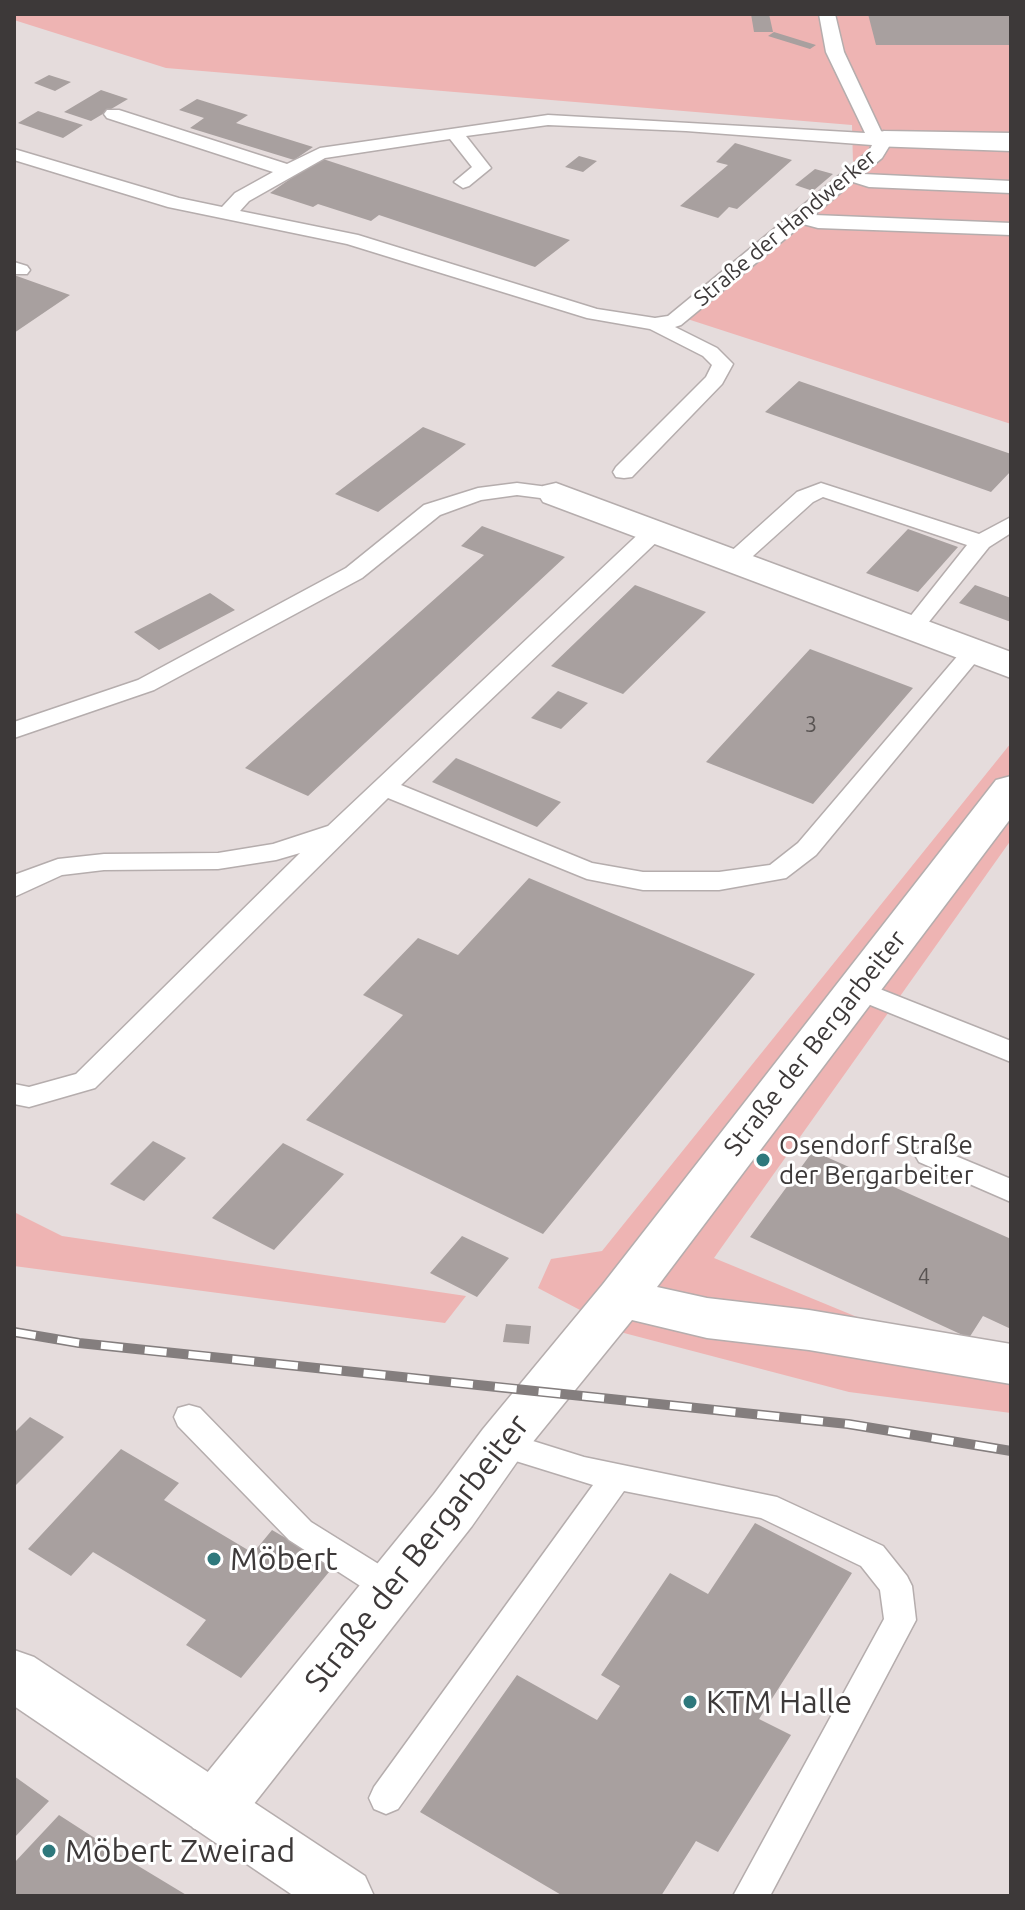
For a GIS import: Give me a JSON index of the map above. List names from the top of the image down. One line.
{"streets":{"street":["Straße der Handwerker","Straße der Bergarbeiter"]},"places":["Osendorf Straße der Bergarbeiter","Möbert","KTM Halle","Möbert Zweirad"],"house_numbers":["3","4"]}
